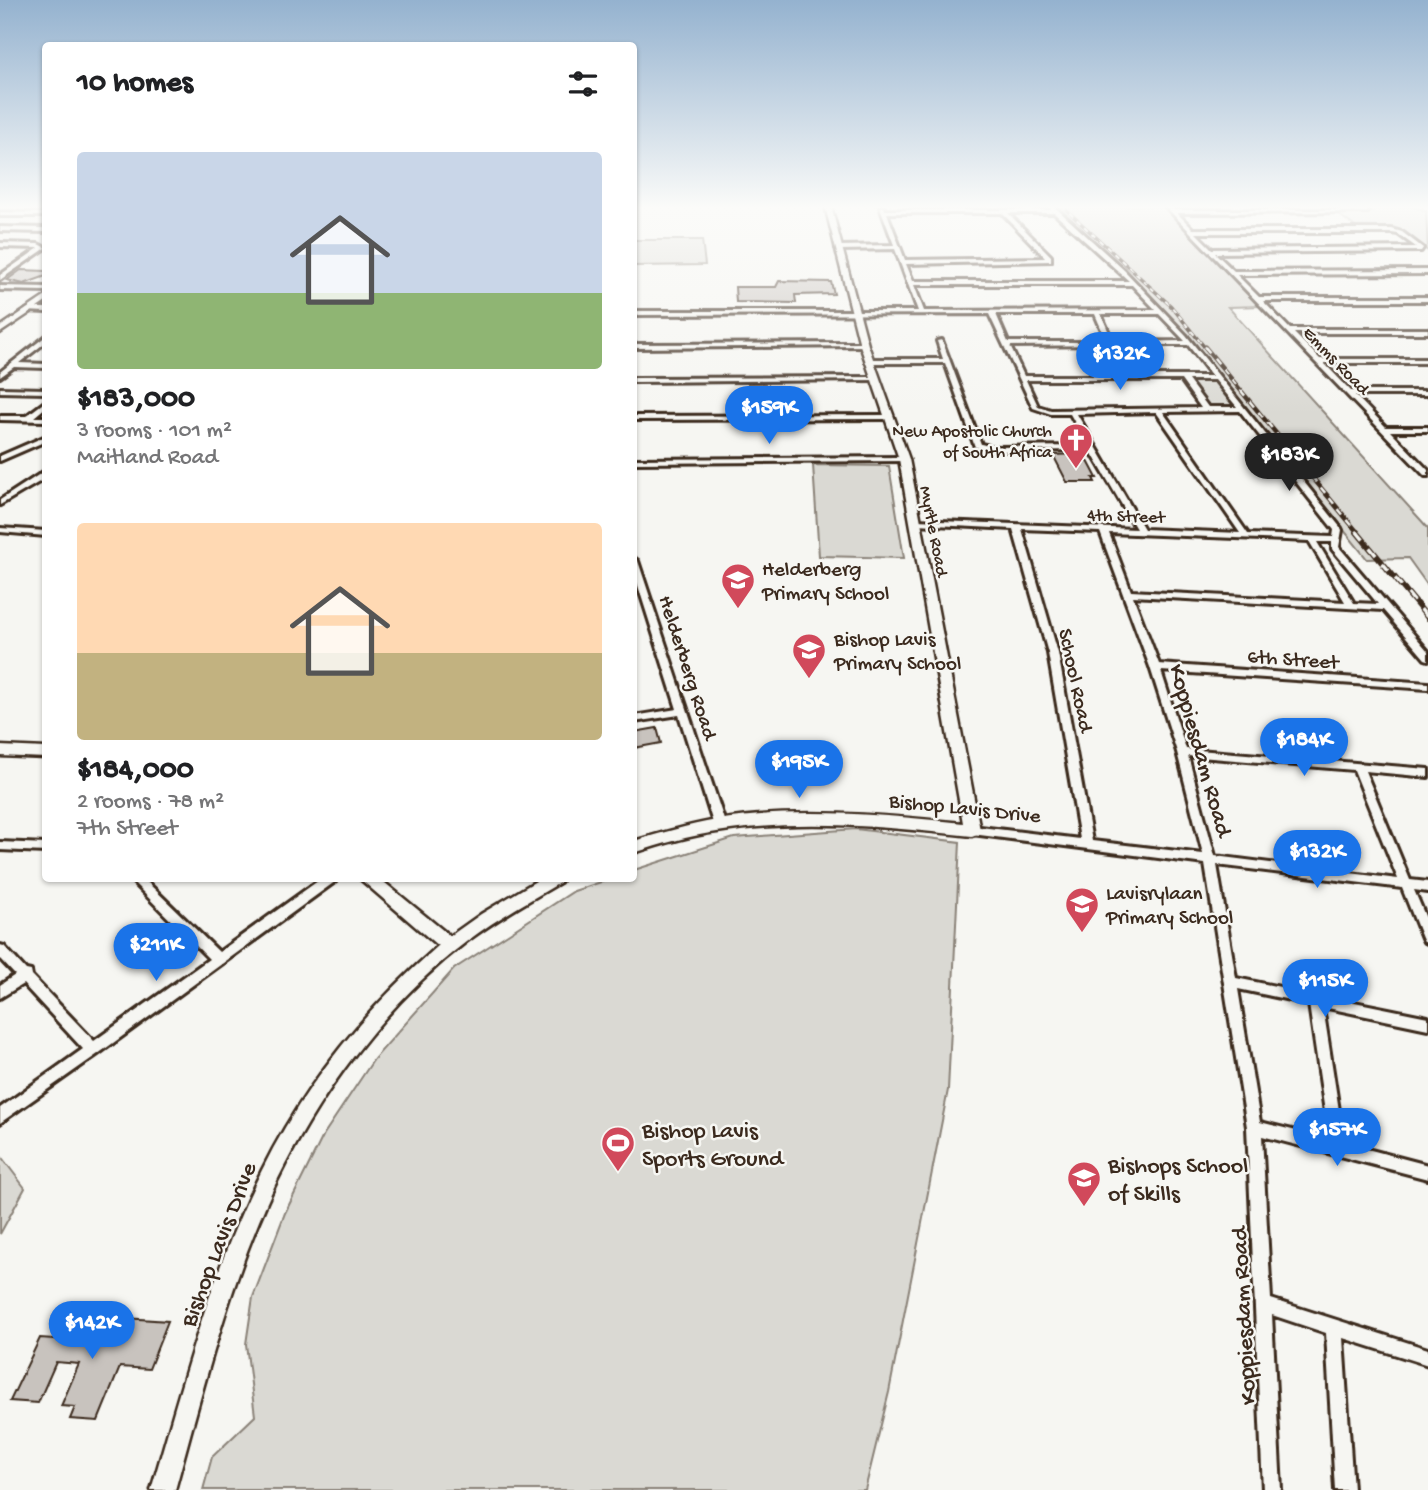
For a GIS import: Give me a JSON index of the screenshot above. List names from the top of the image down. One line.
{"streets":{"street":["Emms Road","4th Street","Myrtle Road","6th Street","Helderberg Road","School Road","Koppiesdam Road","Bishop Lavis Drive"]},"crossings":[["4th Street","Myrtle Road"],["4th Street","School Road"],["4th Street","Koppiesdam Road"],["Myrtle Road","Bishop Lavis Drive"],["6th Street","Koppiesdam Road"],["Helderberg Road","Bishop Lavis Drive"],["School Road","Bishop Lavis Drive"],["Koppiesdam Road","Bishop Lavis Drive"]],"places":{"church":["New Apostolic Church of South Africa"],"school or university":["Helderberg Primary School","Bishop Lavis Primary School","Lavisrylaan Primary School","Bishops School of Skills"],"sports":["Bishop Lavis Sports Ground"]},"page":{"heading":"10 homes","list":[{"name":"$183,000","note":"3 rooms · 101 m² · Maitland Road"},{"name":"$184,000","note":"2 rooms · 78 m² · 7th Street"}],"price":["$132K","$159K","$183K","$184K","$195K","$132K","$211K","$115K","$157K","$142K"]}}
